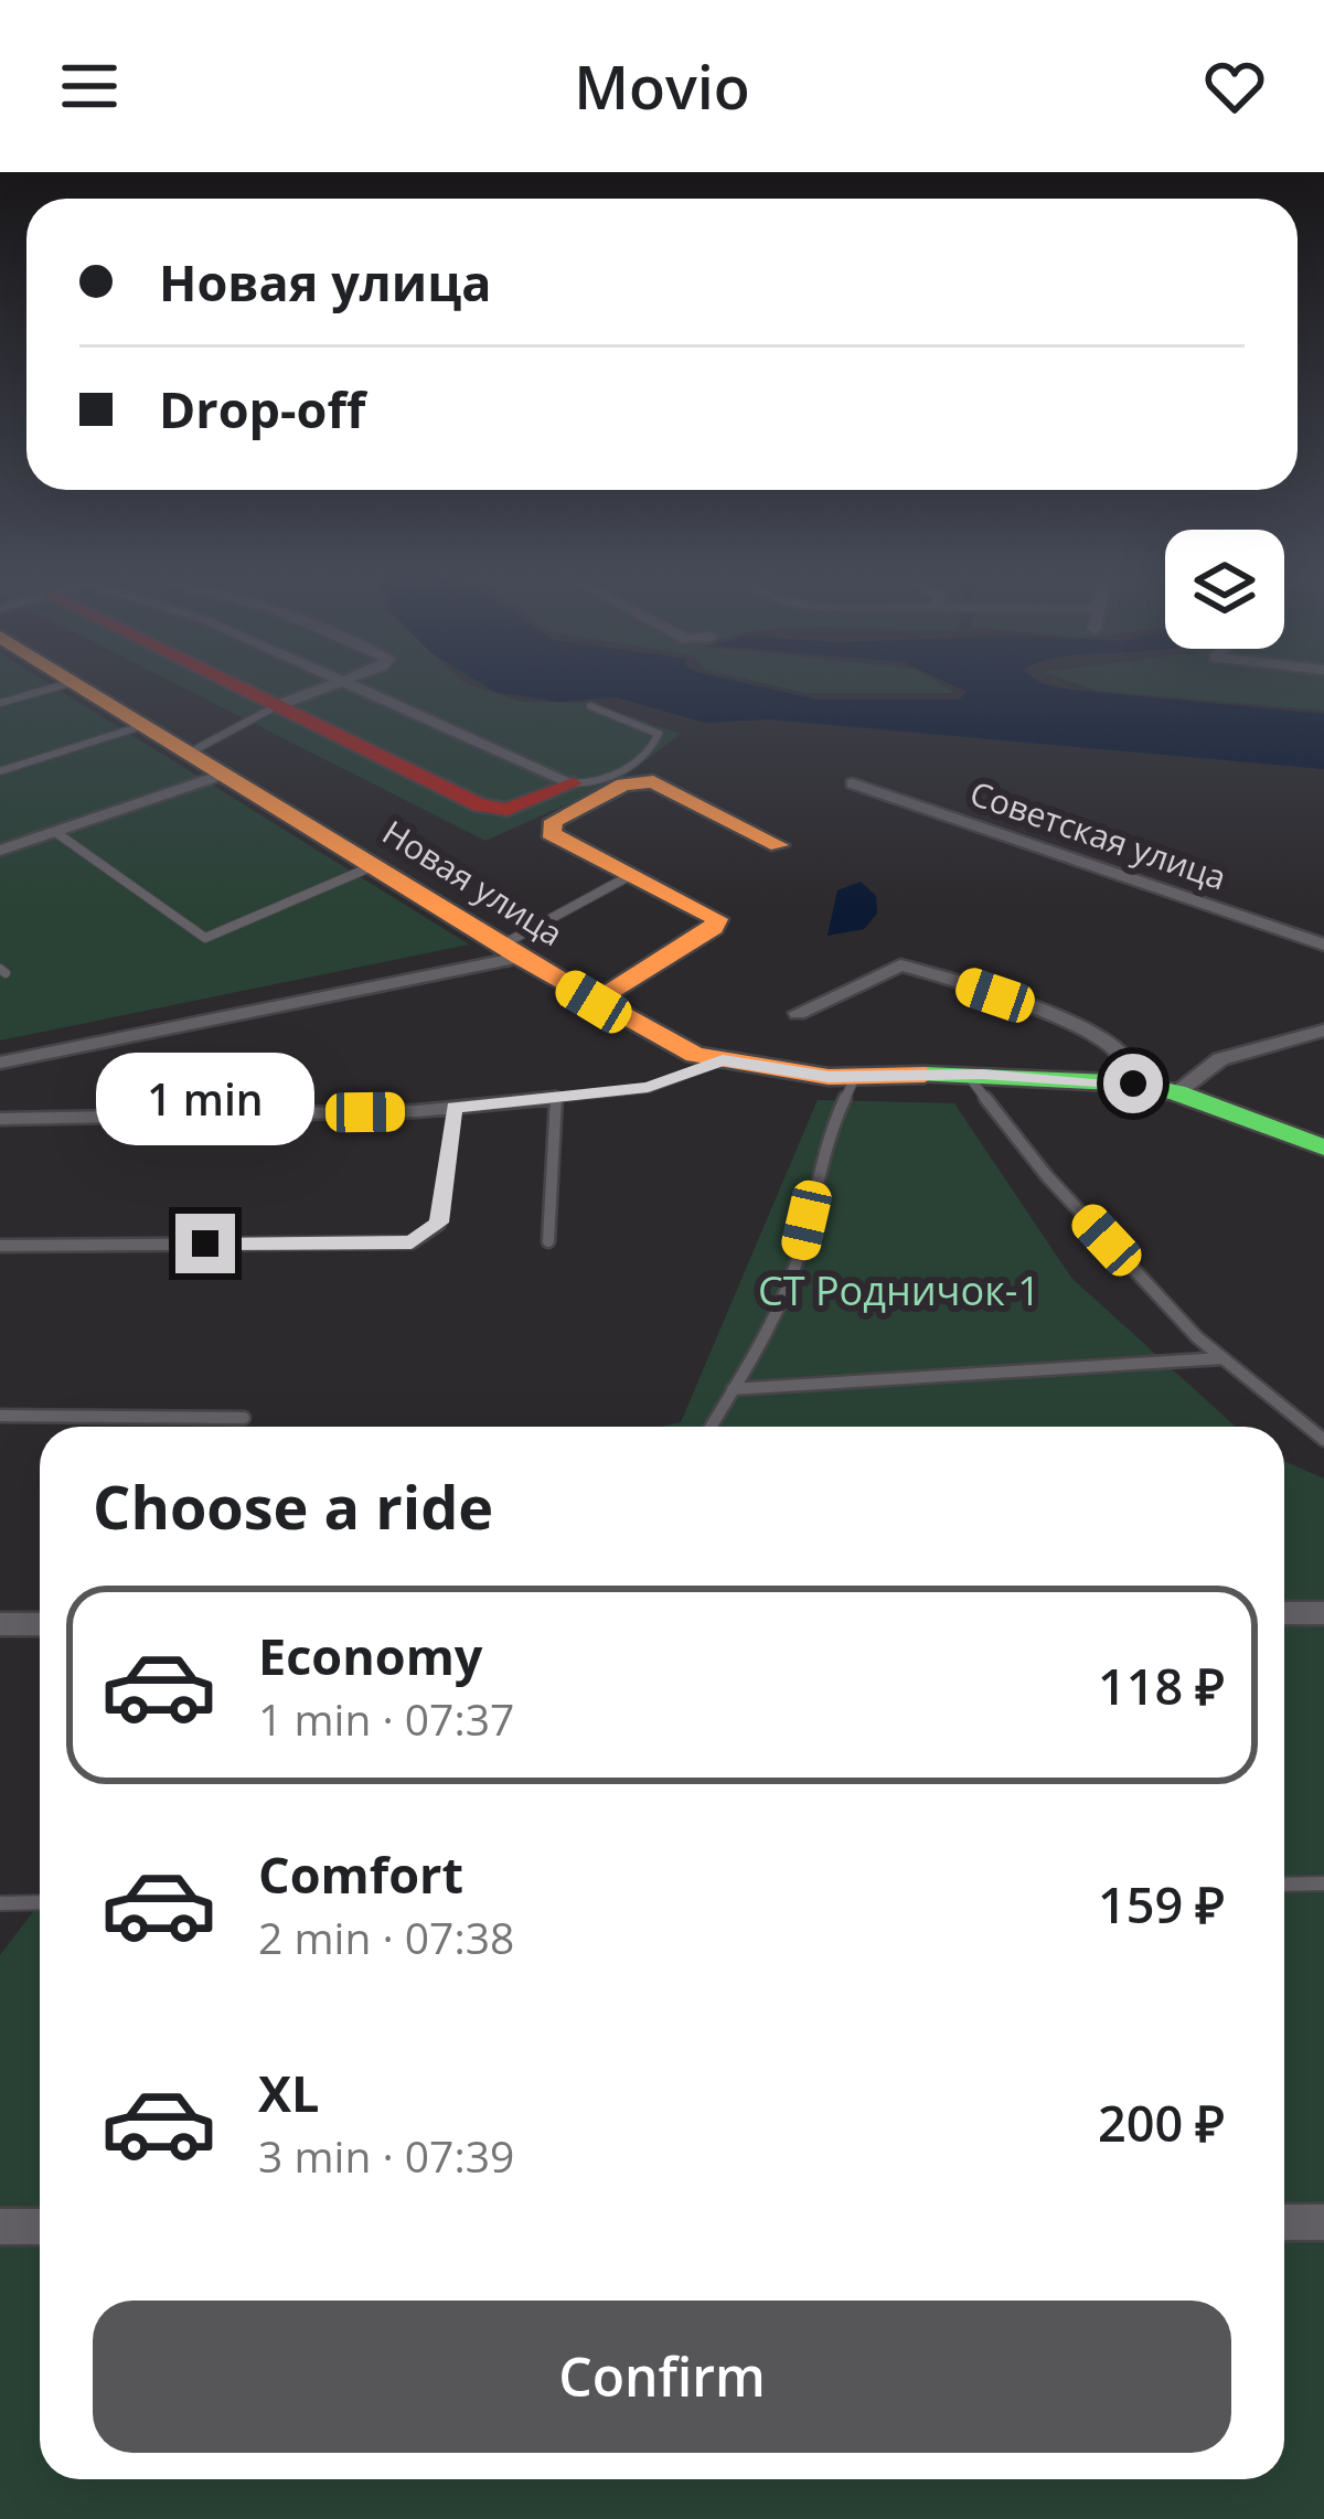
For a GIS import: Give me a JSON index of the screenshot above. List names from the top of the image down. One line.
{"streets":{"street":["Советская улица","Новая улица"]},"parks":["СТ Родничок-1"],"page":{"header":"Movio","banner":["Новая улица","Drop-off"],"bubble":"1 min","heading":"Choose a ride","list":[{"name":"Economy","note":"1 min · 07:37","value":"118 ₽"},{"name":"Comfort","note":"2 min · 07:38","value":"159 ₽"},{"name":"XL","note":"3 min · 07:39","value":"200 ₽"}],"buttons":"Confirm"}}
